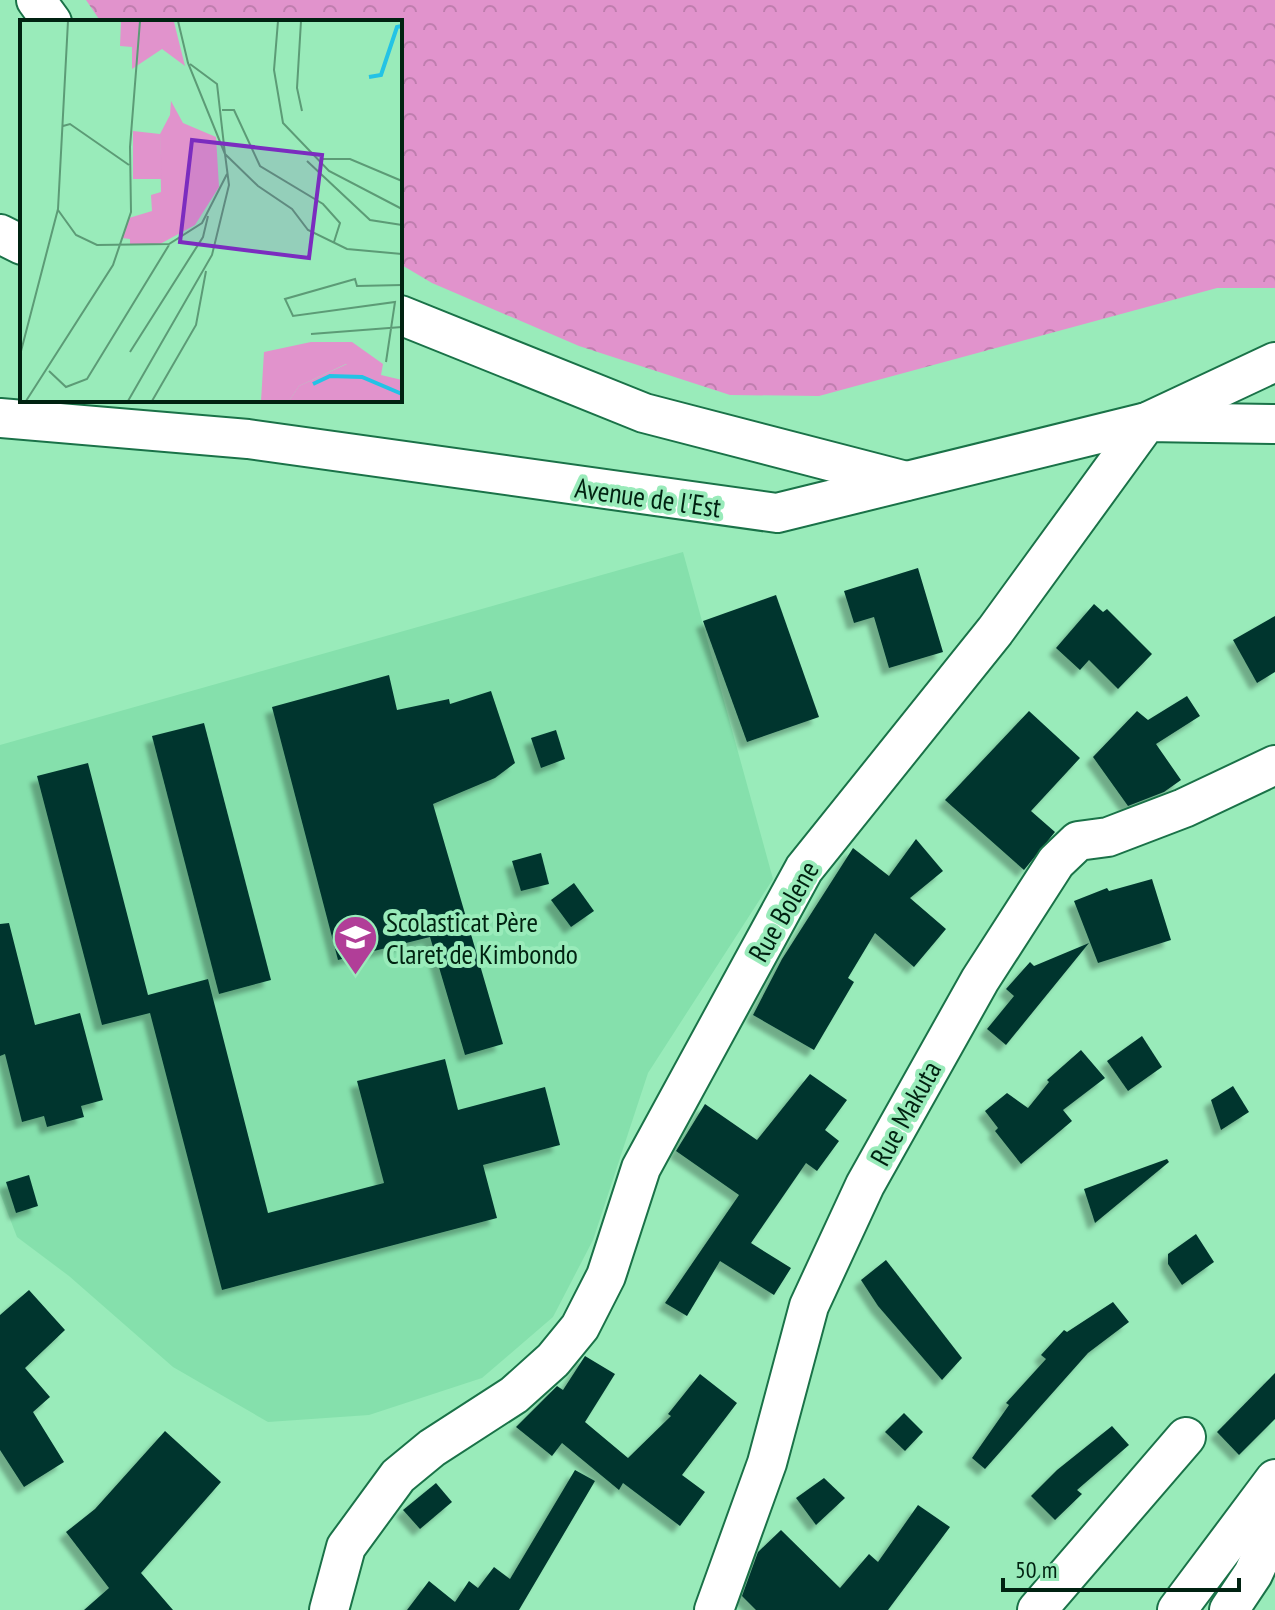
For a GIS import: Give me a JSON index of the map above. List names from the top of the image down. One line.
{"streets":{"street":["Avenue de l'Est","Rue Bolene","Rue Makuta"]},"crossings":[["Avenue de l'Est","Rue Bolene"]],"places":{"school or university":["Scolasticat Père Claret de Kimbondo"]},"scale_bar":"50 m"}
